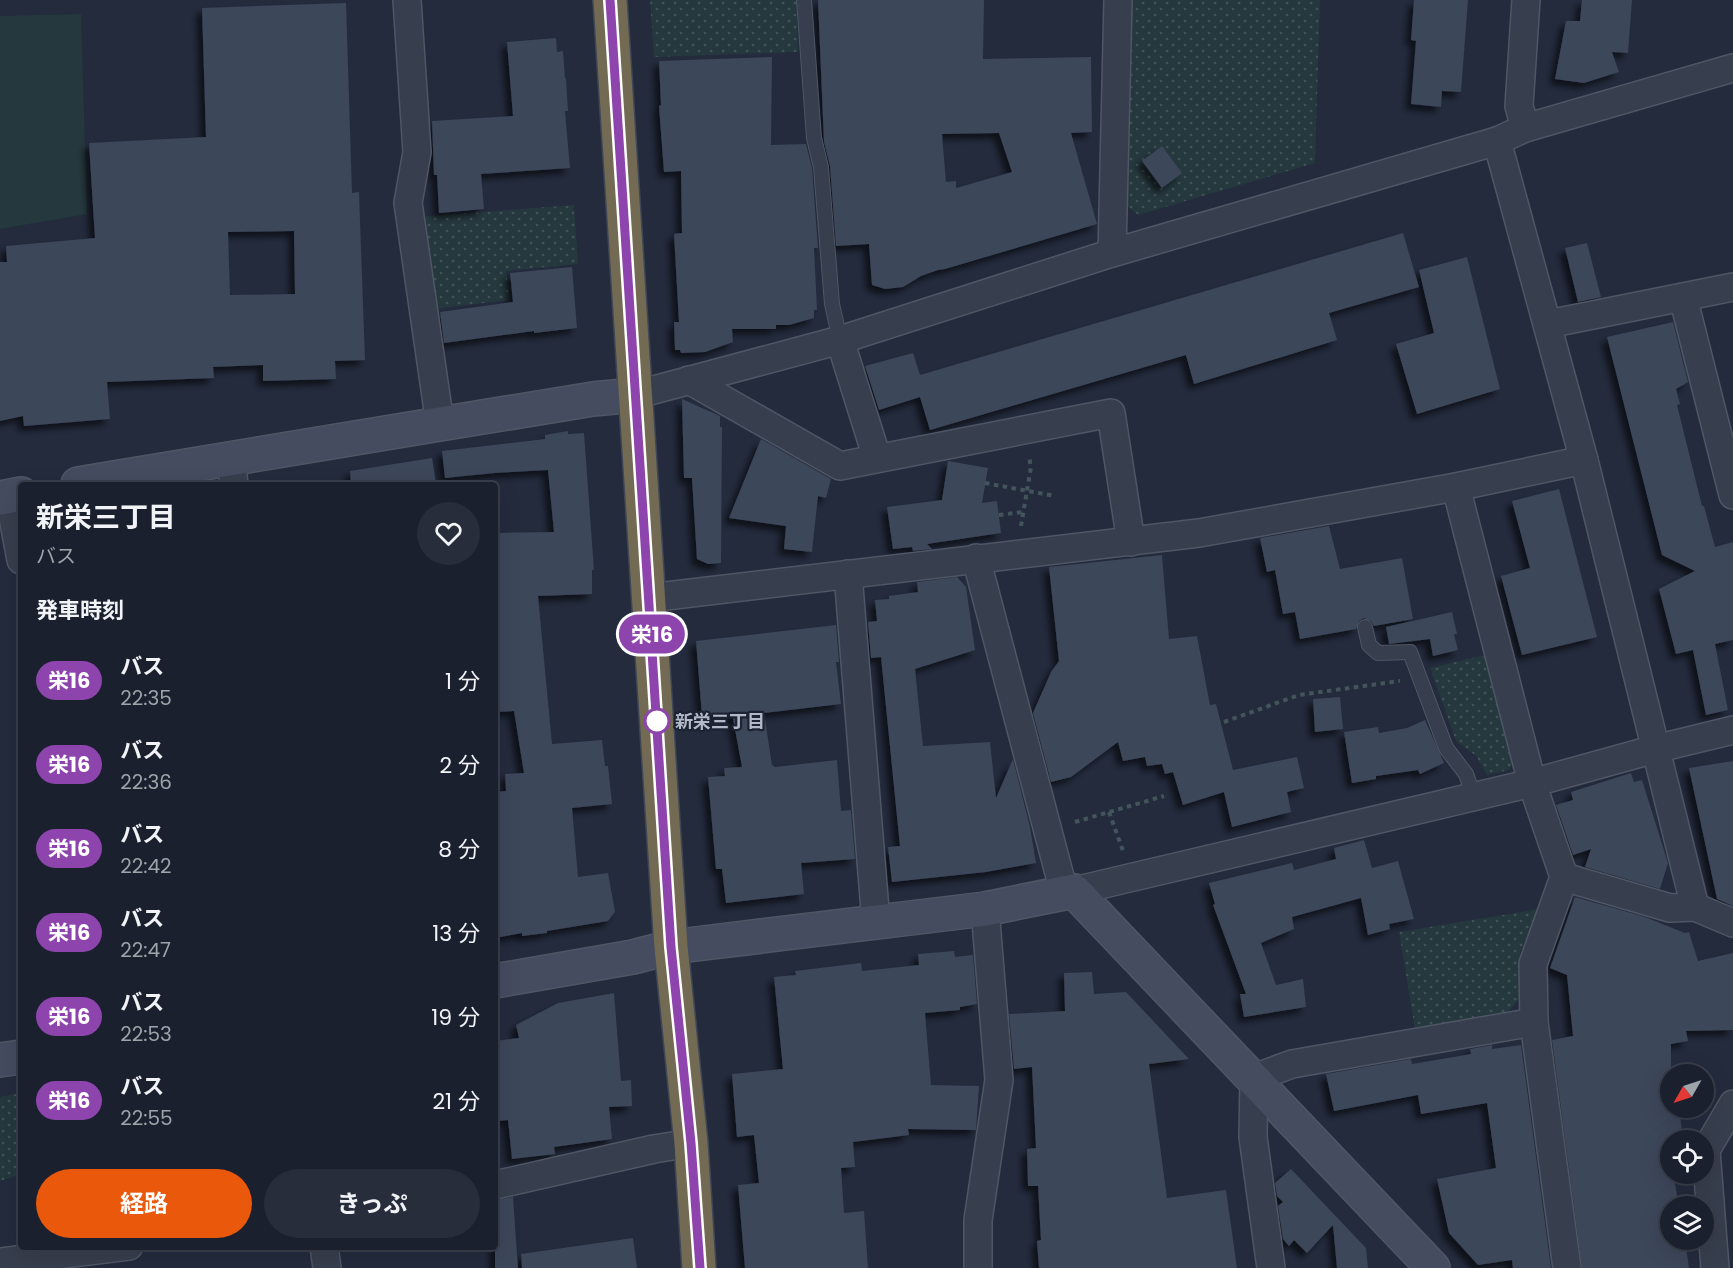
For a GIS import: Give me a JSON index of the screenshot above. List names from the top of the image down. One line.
{"places":["新栄三丁目"],"lines":["bus line 栄16"],"north":"bottom left","page":{"on_map":"栄16","heading":[["新栄三丁目","バス"],"発車時刻"],"list":[{"mark":"栄16","name":"バス","note":"22:35","value":"1 分"},{"mark":"栄16","name":"バス","note":"22:36","value":"2 分"},{"mark":"栄16","name":"バス","note":"22:42","value":"8 分"},{"mark":"栄16","name":"バス","note":"22:47","value":"13 分"},{"mark":"栄16","name":"バス","note":"22:53","value":"19 分"},{"mark":"栄16","name":"バス","note":"22:55","value":"21 分"}],"buttons":["経路","きっぷ"]}}
